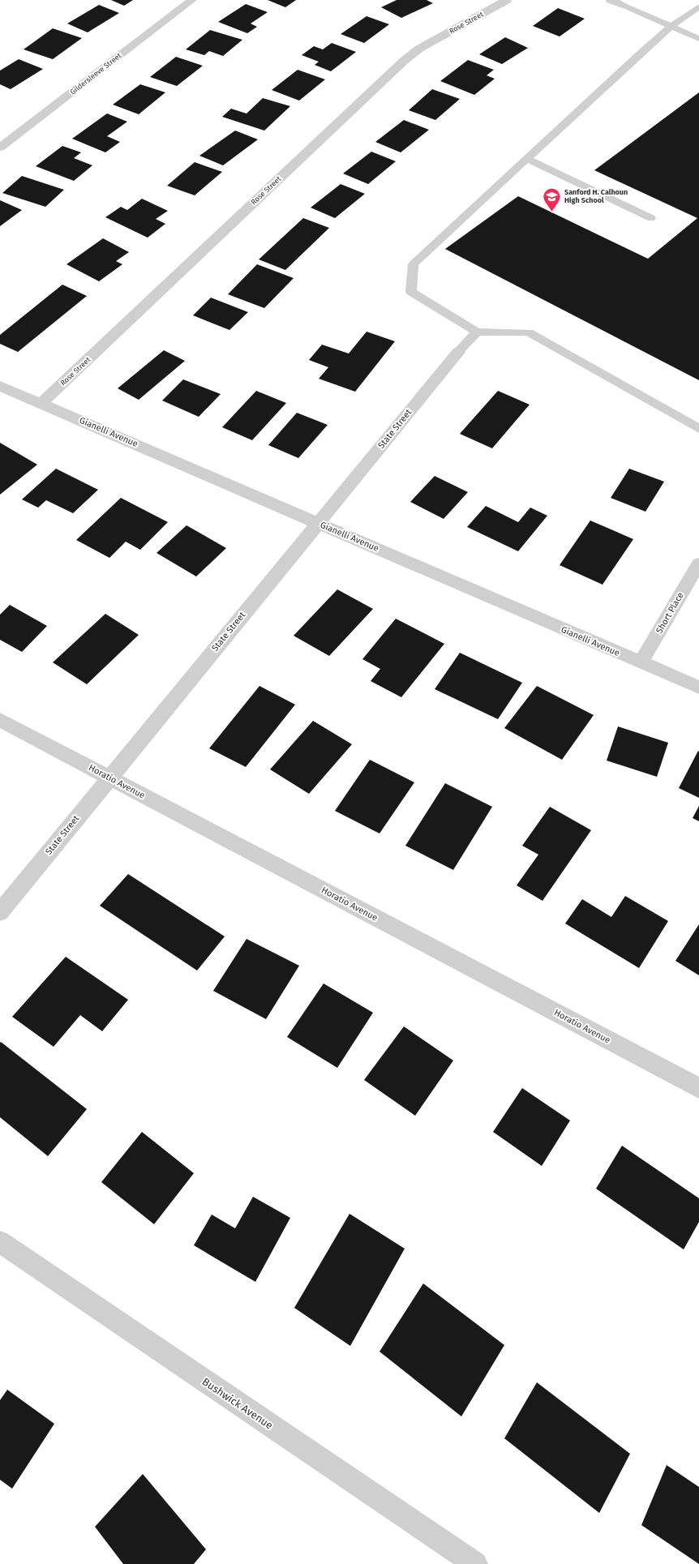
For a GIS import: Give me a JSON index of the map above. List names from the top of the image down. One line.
{"streets":{"street":["Rose Street","Gildersleeve Street","State Street","Gianelli Avenue","Short Place","Horatio Avenue","Bushwick Avenue"]},"crossings":[["Rose Street","Gianelli Avenue"],["State Street","Gianelli Avenue"],["State Street","Horatio Avenue"],["Gianelli Avenue","Short Place"]],"places":{"school or university":["Sanford H. Calhoun High School"]}}
